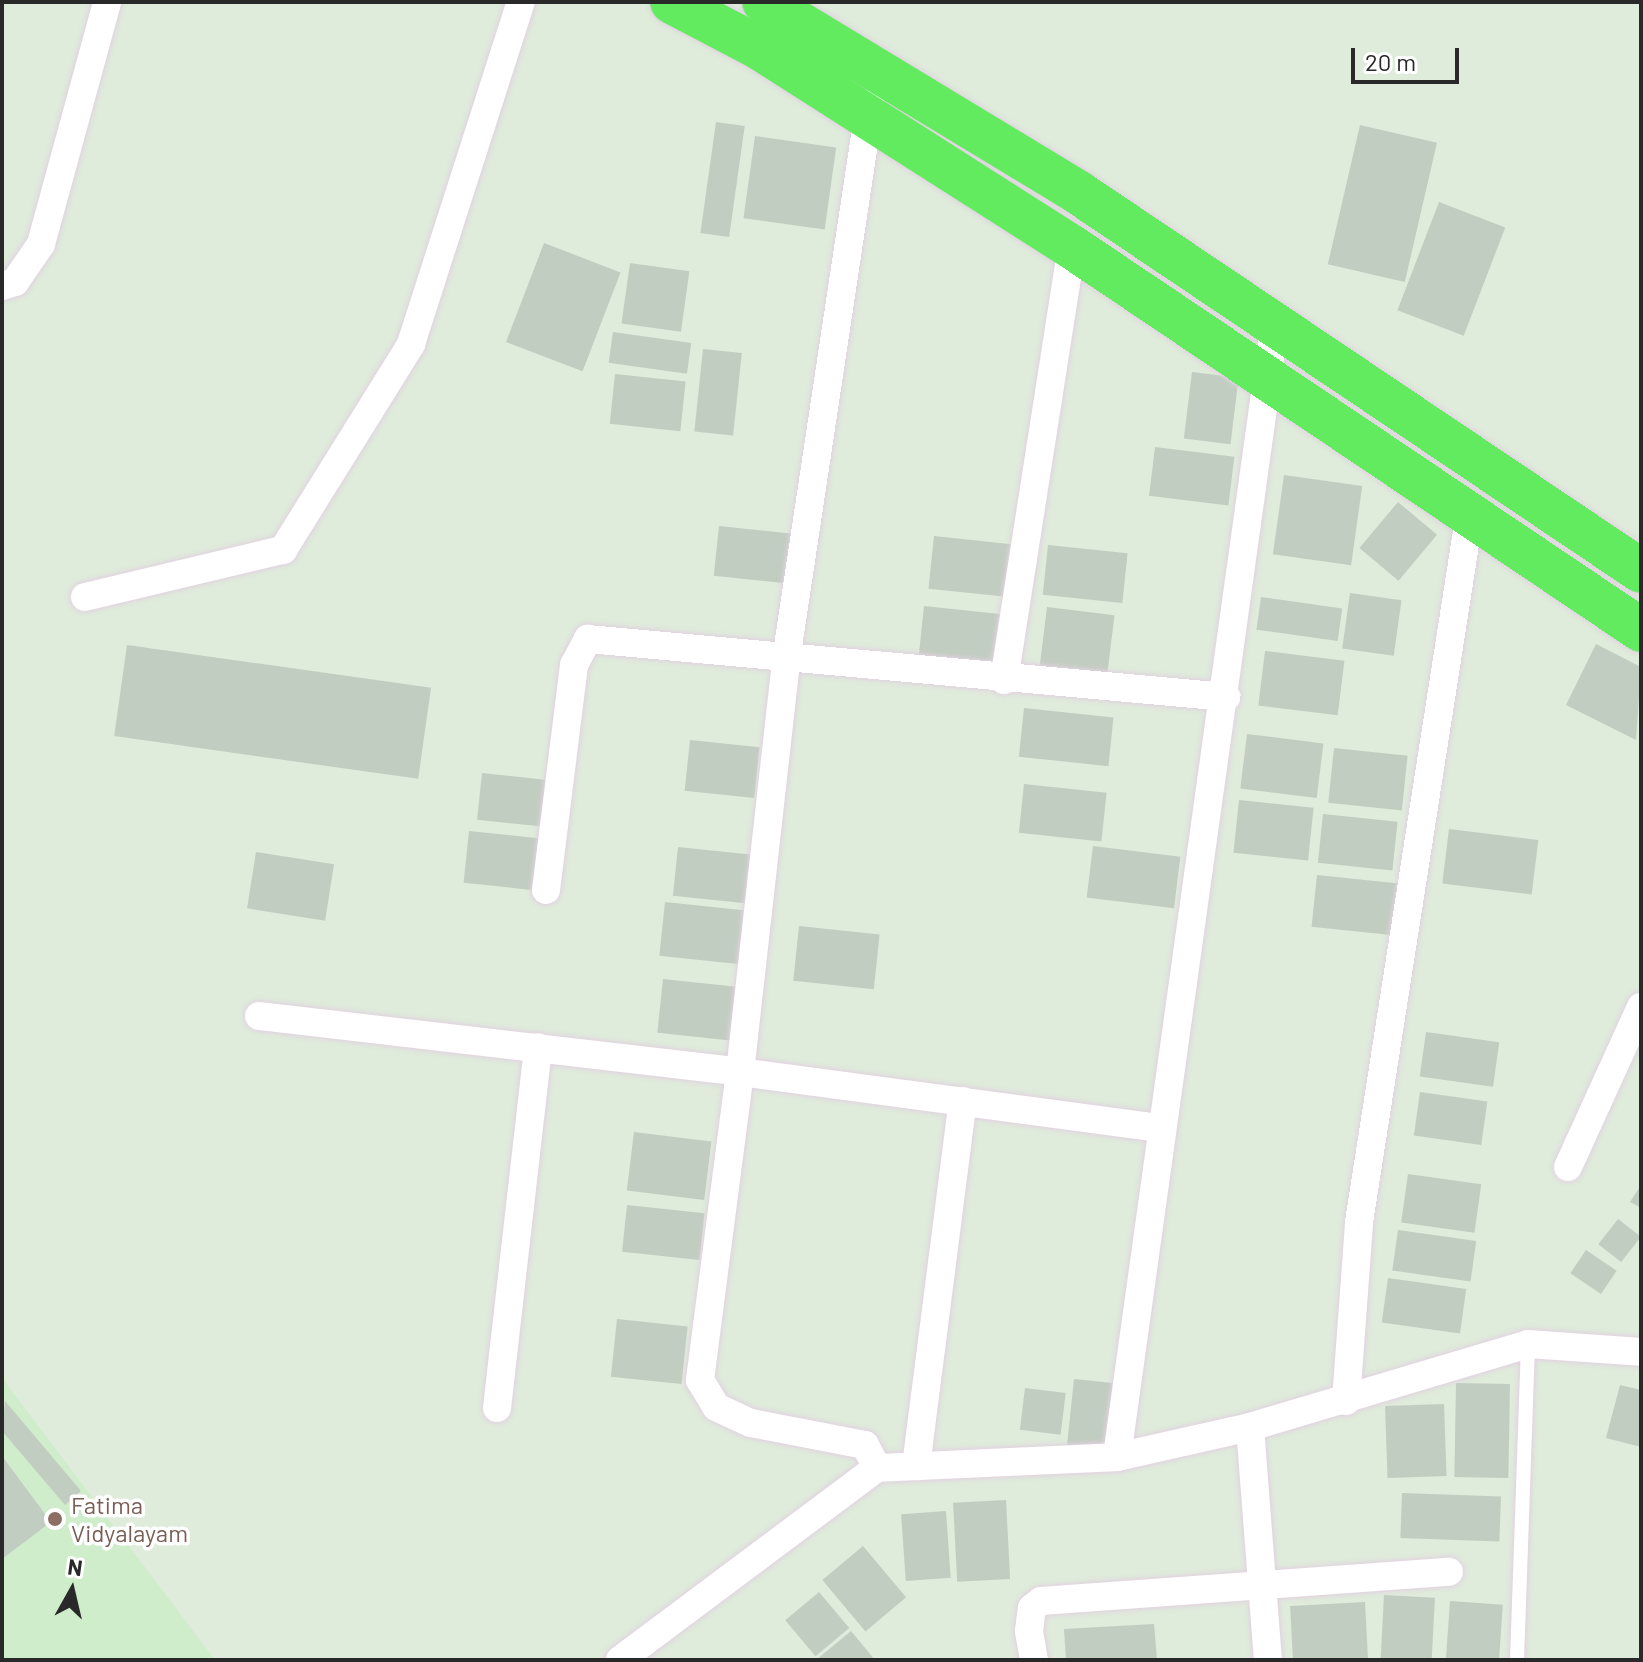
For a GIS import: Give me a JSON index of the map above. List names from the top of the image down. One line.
{"places":["Fatima Vidyalayam"],"scale_bar":"20 m","north":"top"}
